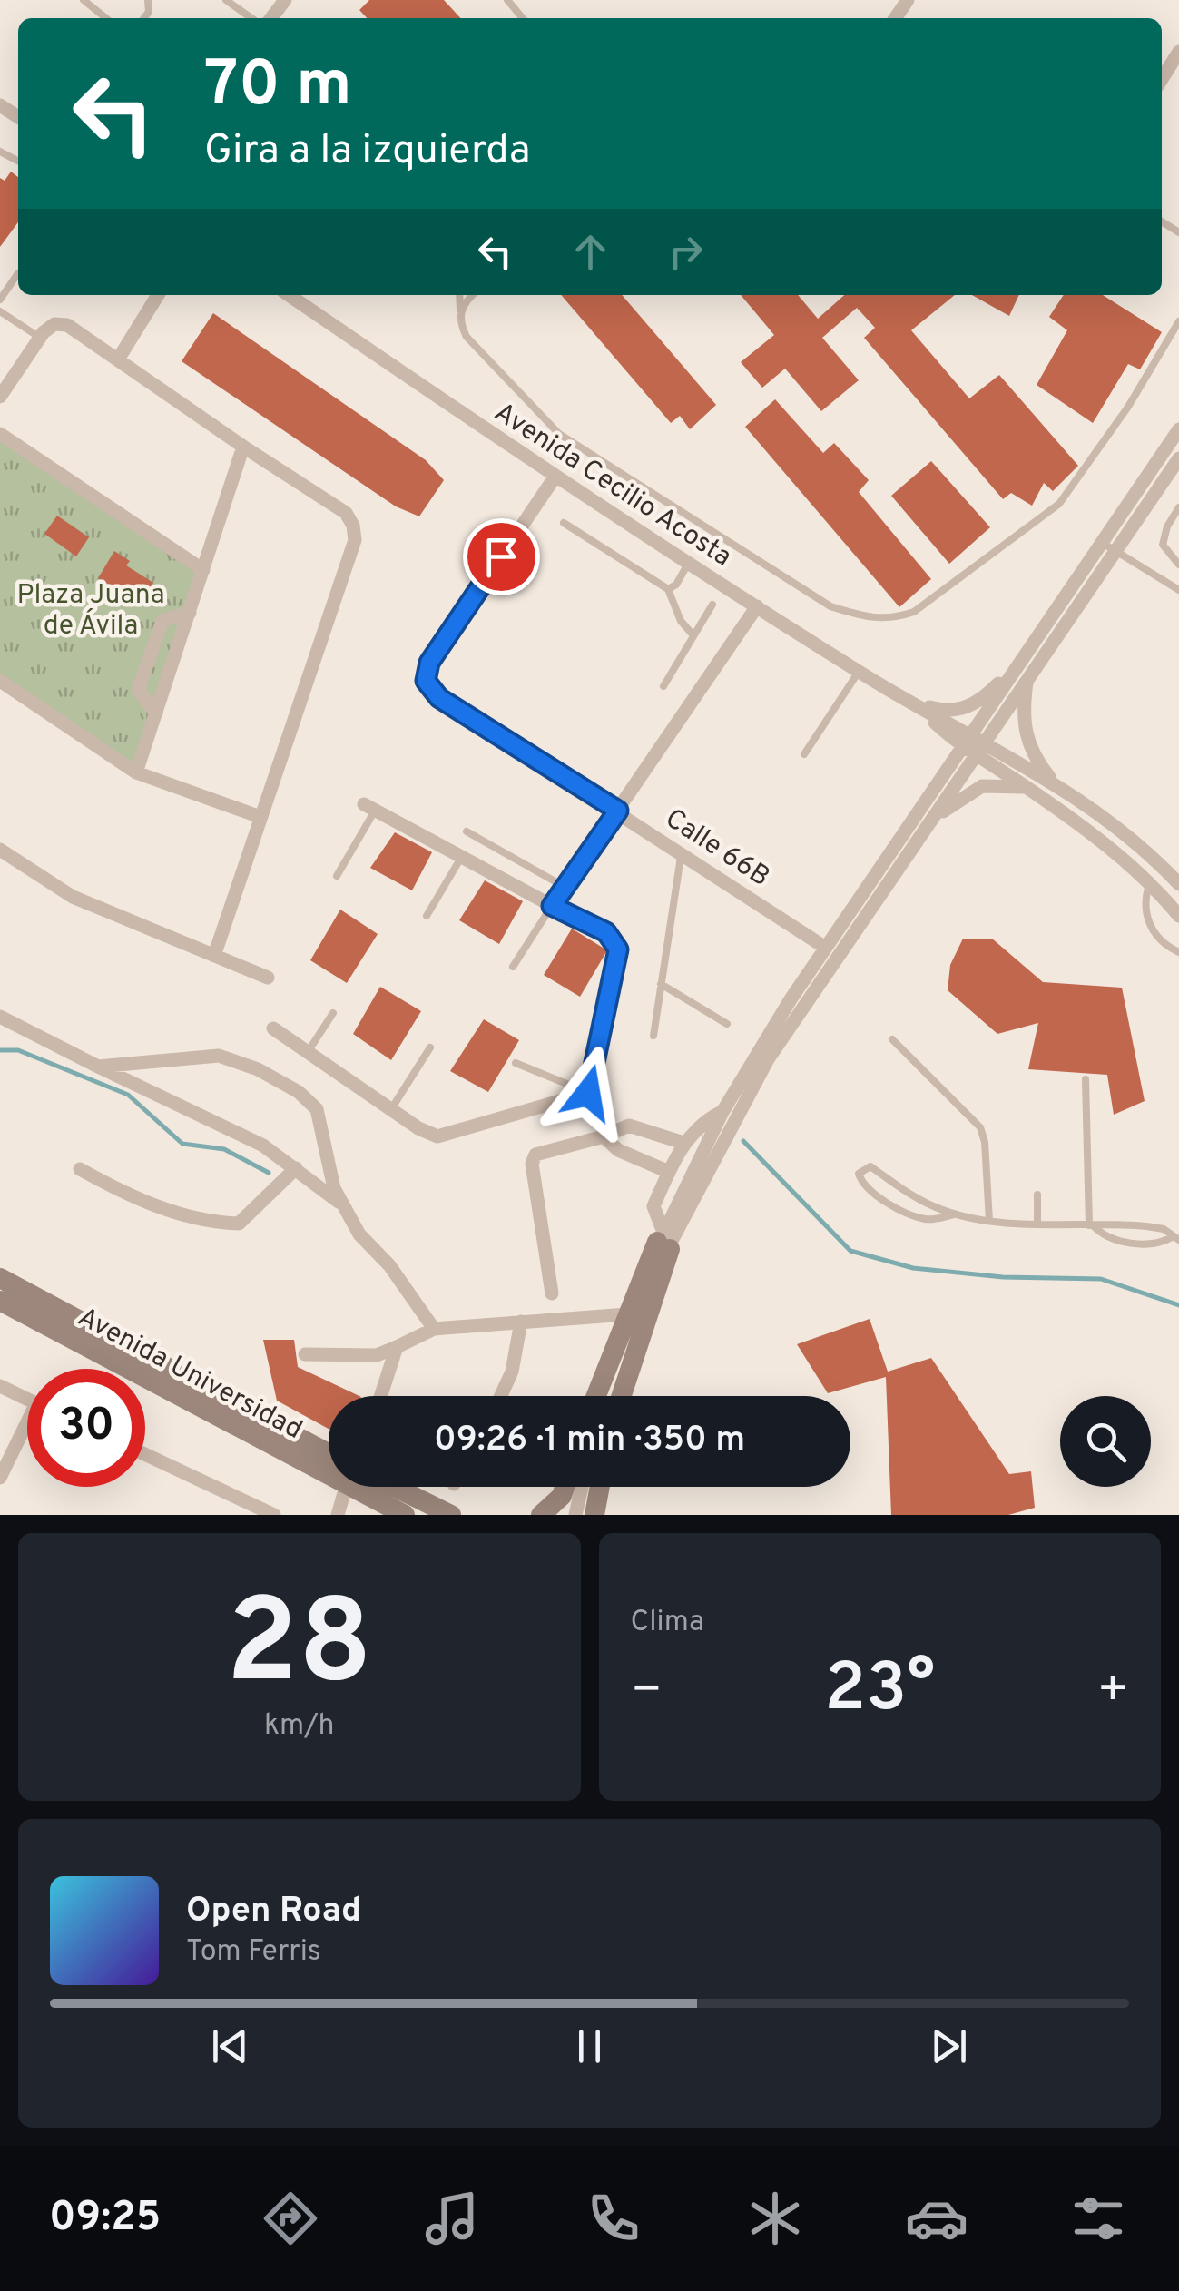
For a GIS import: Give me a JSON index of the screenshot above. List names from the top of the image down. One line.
{"streets":{"street":["Avenida Cecilio Acosta","Calle 66B","Avenida Universidad"]},"crossings":[["Avenida Cecilio Acosta","Calle 66B"]],"parks":["Plaza Juana de Ávila"],"page":{"turn":["70 m","Gira a la izquierda"],"limit":"30","trip":"09:26 · 1 min · 350 m","tile":[["28","km/h"],"Clima"],"heat":["−","23°","+"],"song":["Open Road","Tom Ferris"],"tabs":"09:25"}}
